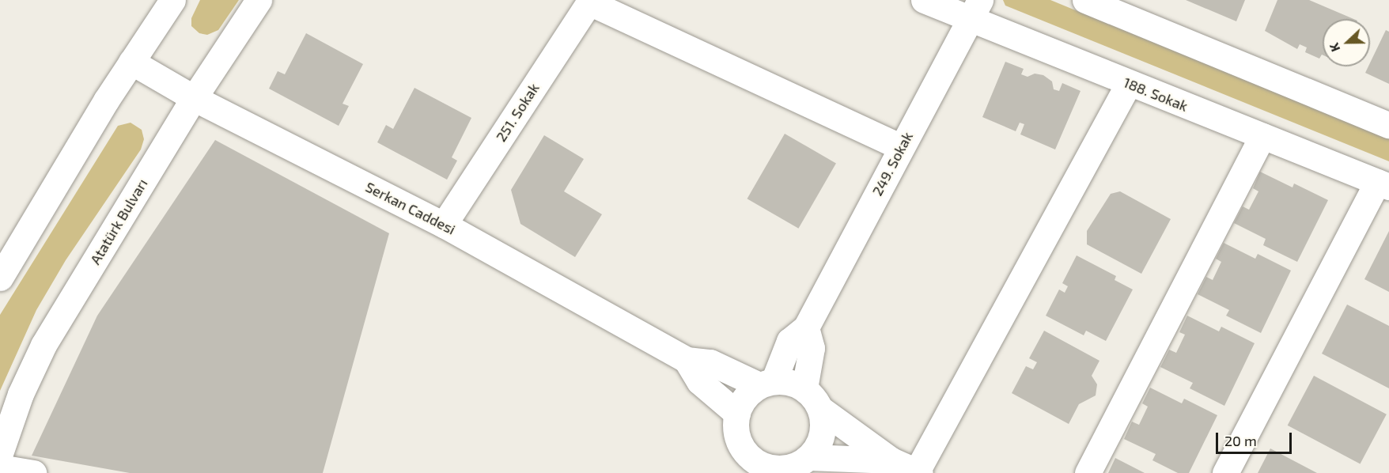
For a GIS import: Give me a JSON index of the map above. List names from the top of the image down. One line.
{"streets":{"street":["188. Sokak","251. Sokak","249. Sokak","Serkan Caddesi","Atatürk Bulvarı"]},"crossings":[["188. Sokak","249. Sokak"],["251. Sokak","Serkan Caddesi"],["Serkan Caddesi","Atatürk Bulvarı"]],"scale_bar":"20 m","north":"left"}
